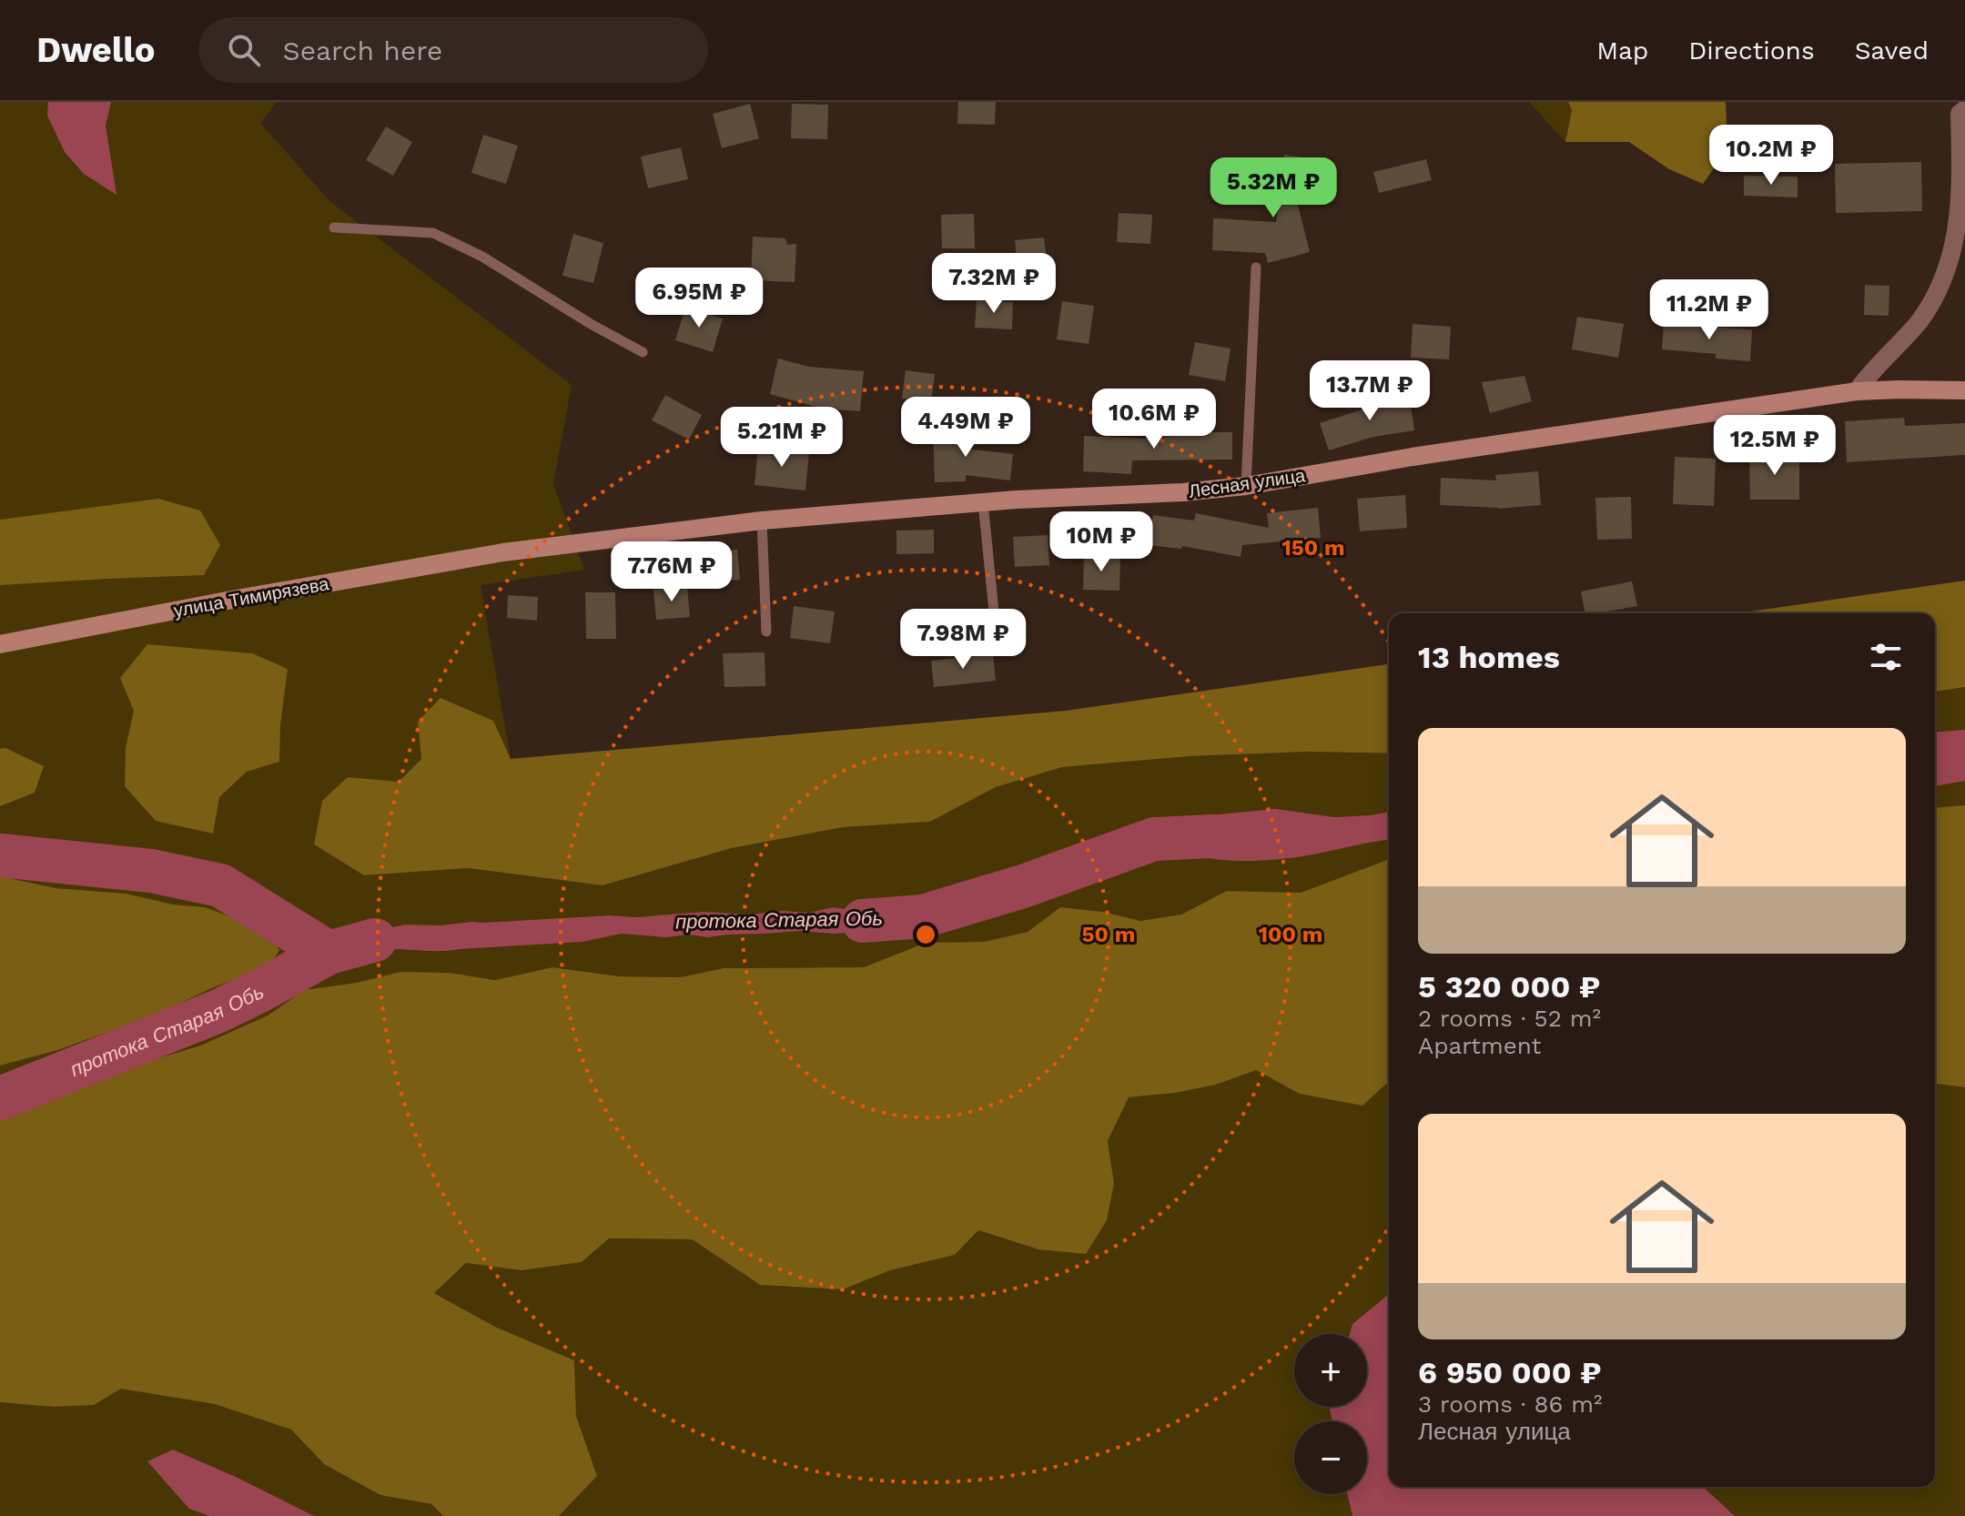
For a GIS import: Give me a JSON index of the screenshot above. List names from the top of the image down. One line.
{"streets":{"street":["Лесная улица","улица Тимирязева"]},"crossings":[["Лесная улица","улица Тимирязева"]],"water":["протока Старая Обь"],"page":{"header":"Dwello","search":"Search here","nav":["Map","Directions","Saved"],"price":["10.2M ₽","5.32M ₽","7.32M ₽","6.95M ₽","11.2M ₽","13.7M ₽","10.6M ₽","4.49M ₽","5.21M ₽","12.5M ₽","10M ₽","7.76M ₽","7.98M ₽"],"heading":"13 homes","list":[{"name":"5 320 000 ₽","note":"2 rooms · 52 m² · Apartment"},{"name":"6 950 000 ₽","note":"3 rooms · 86 m² · Лесная улица"}],"map_buttons":["+","−"]},"rings":["150 m","50 m","100 m"]}
